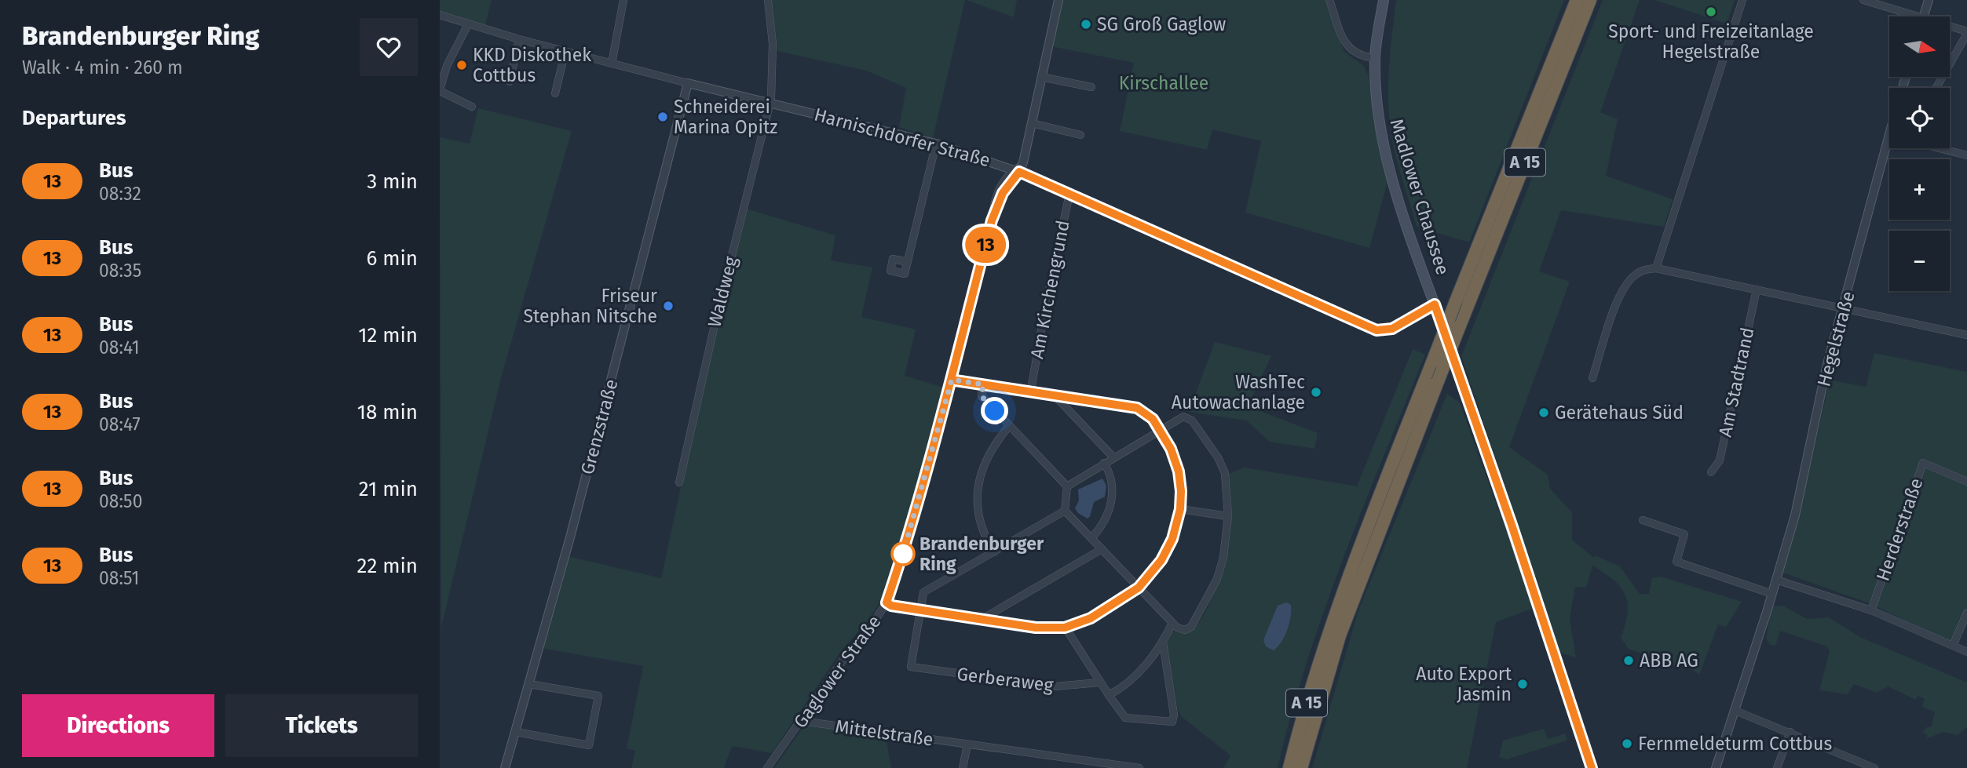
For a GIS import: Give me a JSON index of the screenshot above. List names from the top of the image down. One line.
{"streets":{"highway":["A 15"],"main road":["Madlower Chaussee"],"street":["Harnischdorfer Straße","Am Kirchengrund","Waldweg","Hegelstraße","Am Stadtrand","Grenzstraße","Herderstraße","Gaglower Straße","Gerberaweg","Mittelstraße"]},"crossings":[["Harnischdorfer Straße","Madlower Chaussee"],["Harnischdorfer Straße","Am Kirchengrund"],["Harnischdorfer Straße","Waldweg"],["Harnischdorfer Straße","Grenzstraße"],["Harnischdorfer Straße","Gaglower Straße"],["Gaglower Straße","Mittelstraße"]],"parks":["Kirschallee"],"places":["Sport- und Freizeitanlage Hegelstraße","SG Groß Gaglow","KKD Diskothek Cottbus","Schneiderei Marina Opitz","Friseur Stephan Nitsche","WashTec Autowachanlage","Gerätehaus Süd","Brandenburger Ring","ABB AG","Auto Export Jasmin","Fernmeldeturm Cottbus"],"lines":["bus line 13"],"north":"right","page":{"heading":[["Brandenburger Ring","Walk · 4 min · 260 m"],"Departures"],"on_map":"13","map_buttons":["+","−"],"list":[{"mark":"13","name":"Bus","note":"08:32","value":"3 min"},{"mark":"13","name":"Bus","note":"08:35","value":"6 min"},{"mark":"13","name":"Bus","note":"08:41","value":"12 min"},{"mark":"13","name":"Bus","note":"08:47","value":"18 min"},{"mark":"13","name":"Bus","note":"08:50","value":"21 min"},{"mark":"13","name":"Bus","note":"08:51","value":"22 min"}],"buttons":["Directions","Tickets"]}}
